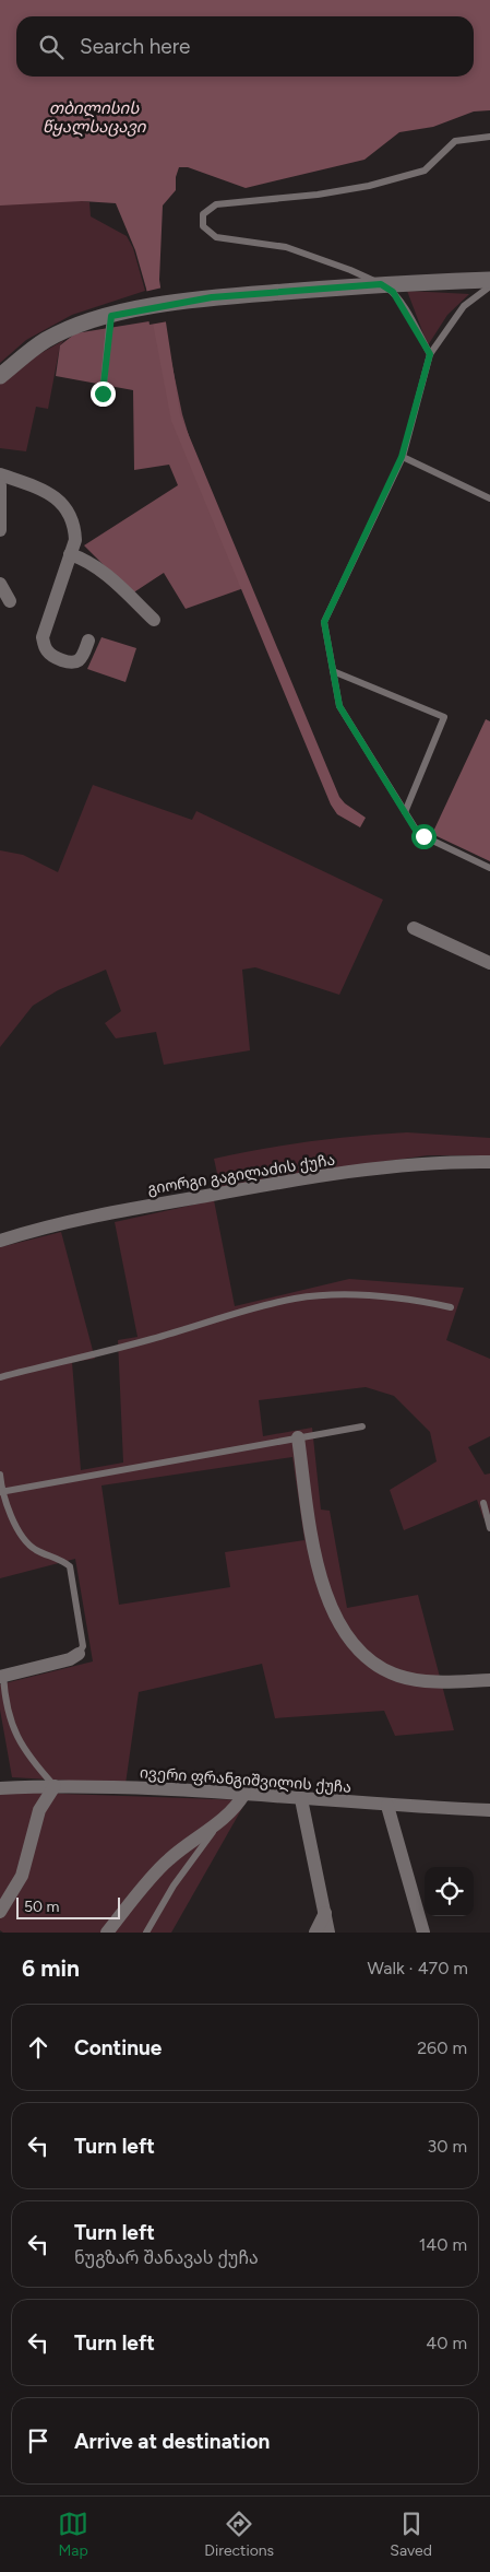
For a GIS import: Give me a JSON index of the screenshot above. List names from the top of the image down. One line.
{"streets":{"street":["გიორგი გაგილაძის ქუჩა","ივერი ფრანგიშვილის ქუჩა"]},"water":["თბილისის წყალსაცავი"],"scale_bar":"50 m","page":{"search":"Search here","scale":"50 m","heading":["6 min","Walk · 470 m"],"list":[["Continue","260 m"],["Turn left","30 m"],["Turn left","ნუგზარ შანავას ქუჩა","140 m"],["Turn left","40 m"],"Arrive at destination"],"nav":["Map","Directions","Saved"]}}
